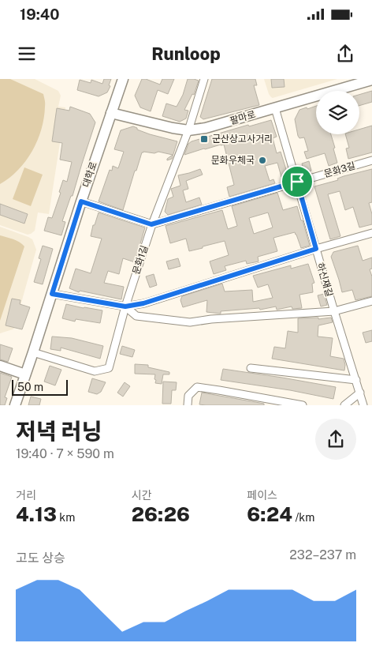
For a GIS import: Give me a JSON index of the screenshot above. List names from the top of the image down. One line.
{"streets":{"street":["팔마로","문화3길","대학로","문화1길","하신재길"]},"crossings":[["팔마로","대학로"],["팔마로","문화1길"],["팔마로","하신재길"],["문화3길","문화1길"],["문화3길","하신재길"],["대학로","문화1길"]],"places":{"transit":["군산상고사거리"],"other":["문화우체국"]},"scale_bar":"50 m","page":{"status":"19:40","header":"Runloop","scale":"50 m","heading":["저녁 러닝","19:40 · 7 × 590 m"],"stats":[["거리","4.13 km"],["시간","26:26"],["페이스","6:24 /km"]],"chart":["고도 상승","232–237 m"]}}
